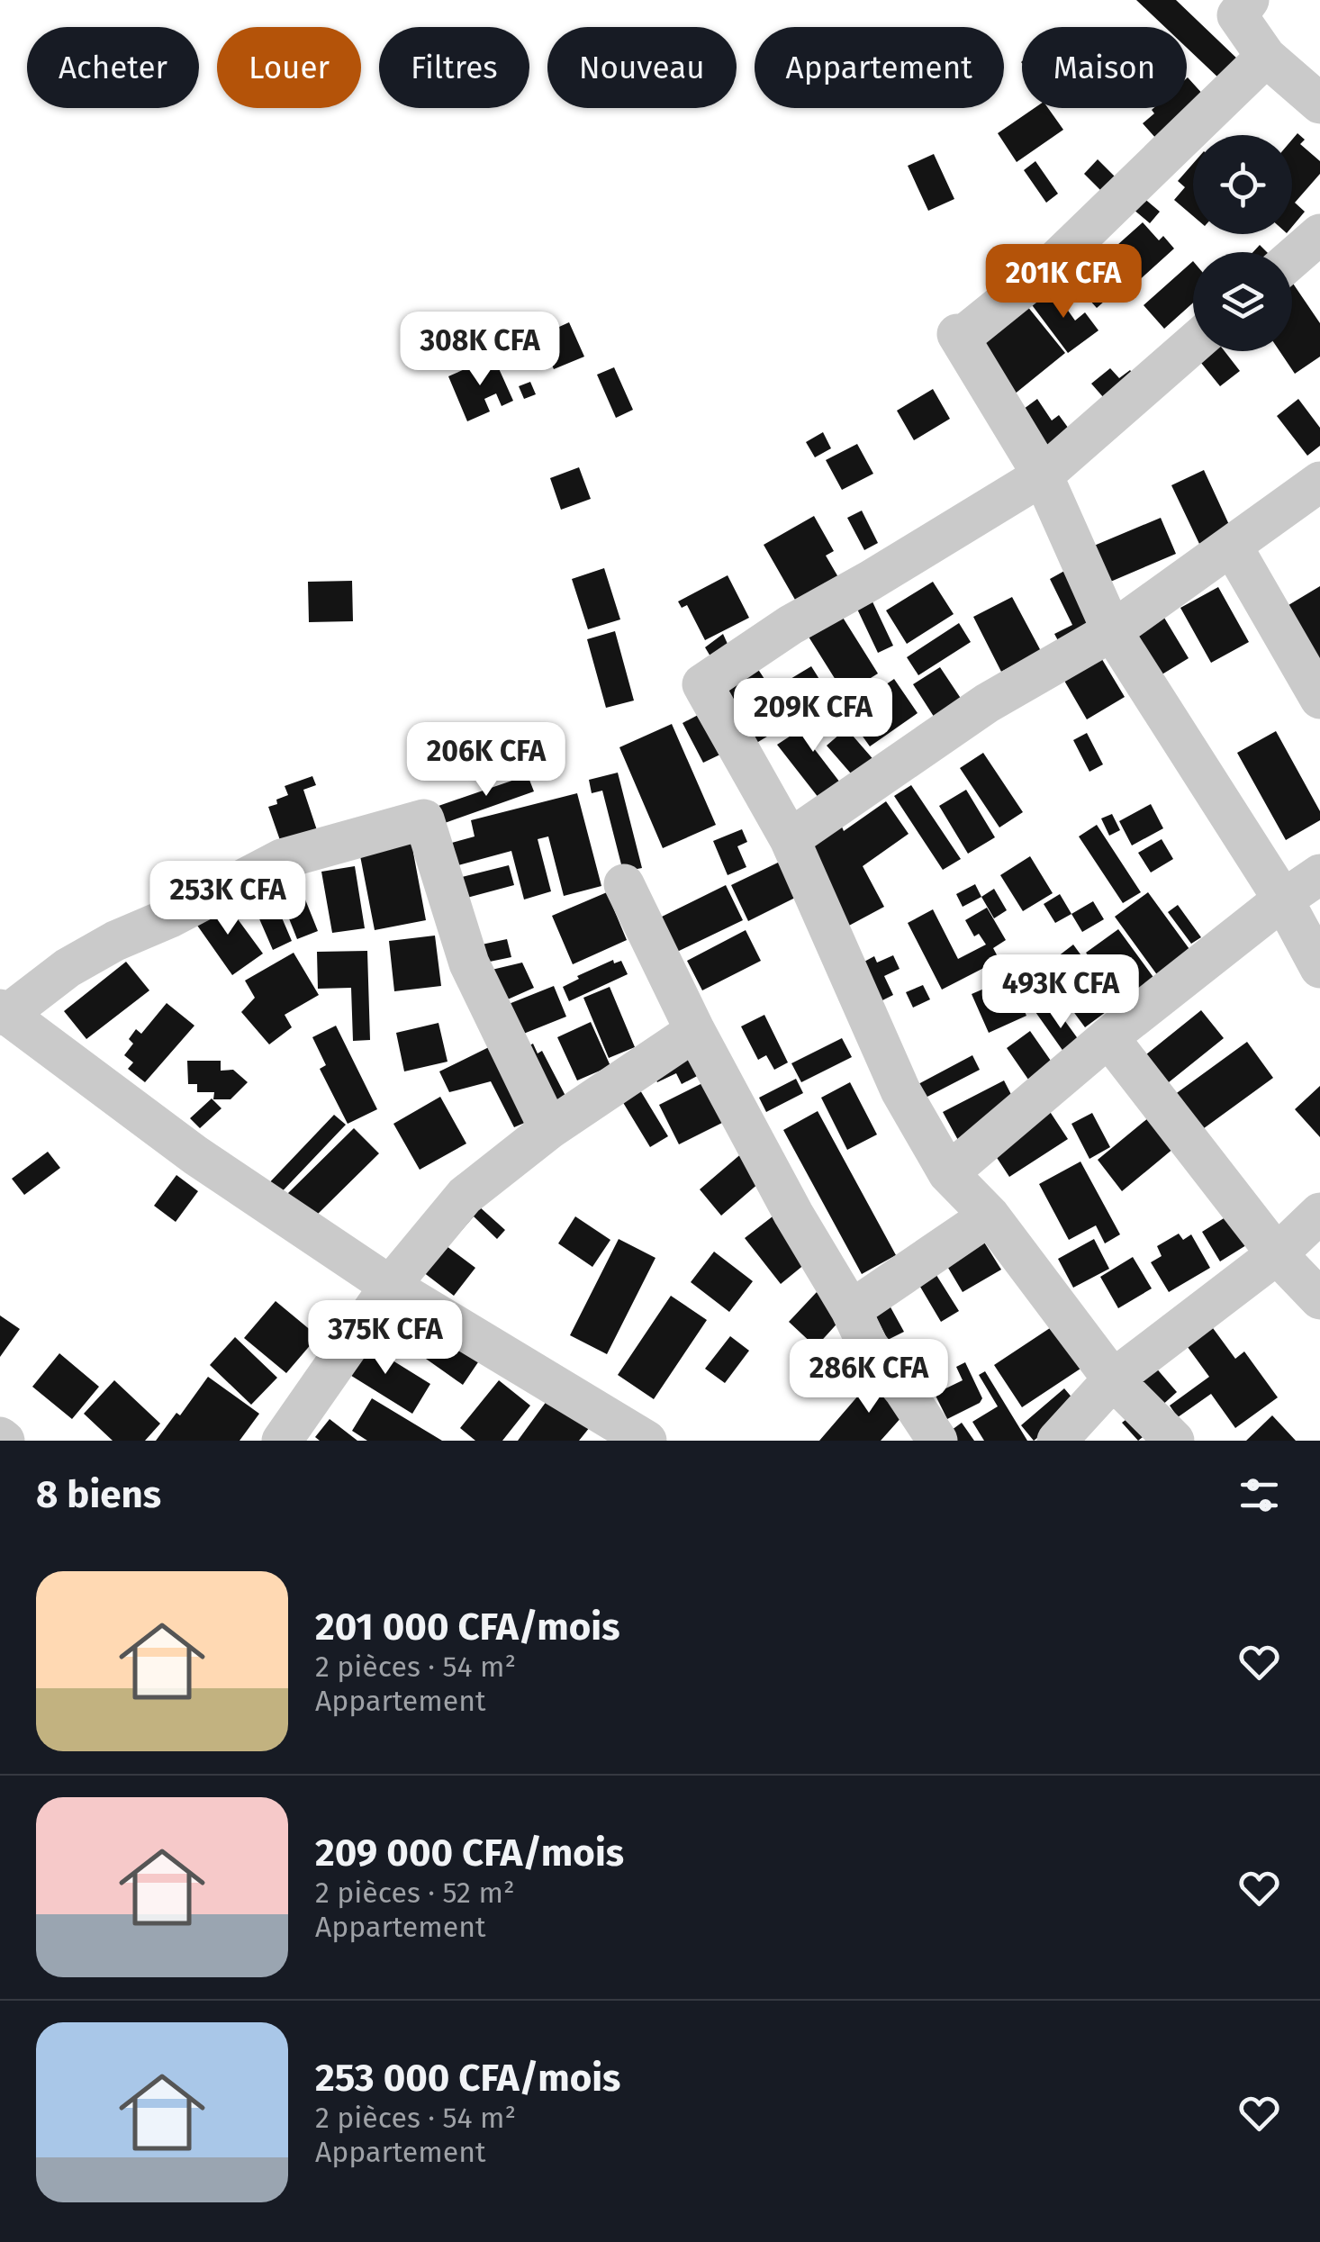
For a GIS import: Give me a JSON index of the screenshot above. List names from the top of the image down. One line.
{"page":{"chip":["Acheter","Louer","Filtres","Nouveau","Appartement","Maison"],"price":["201K CFA","308K CFA","209K CFA","206K CFA","253K CFA","493K CFA","375K CFA","286K CFA"],"heading":"8 biens","list":[{"name":"201 000 CFA/mois","note":"2 pièces · 54 m² · Appartement"},{"name":"209 000 CFA/mois","note":"2 pièces · 52 m² · Appartement"},{"name":"253 000 CFA/mois","note":"2 pièces · 54 m² · Appartement"}]}}
